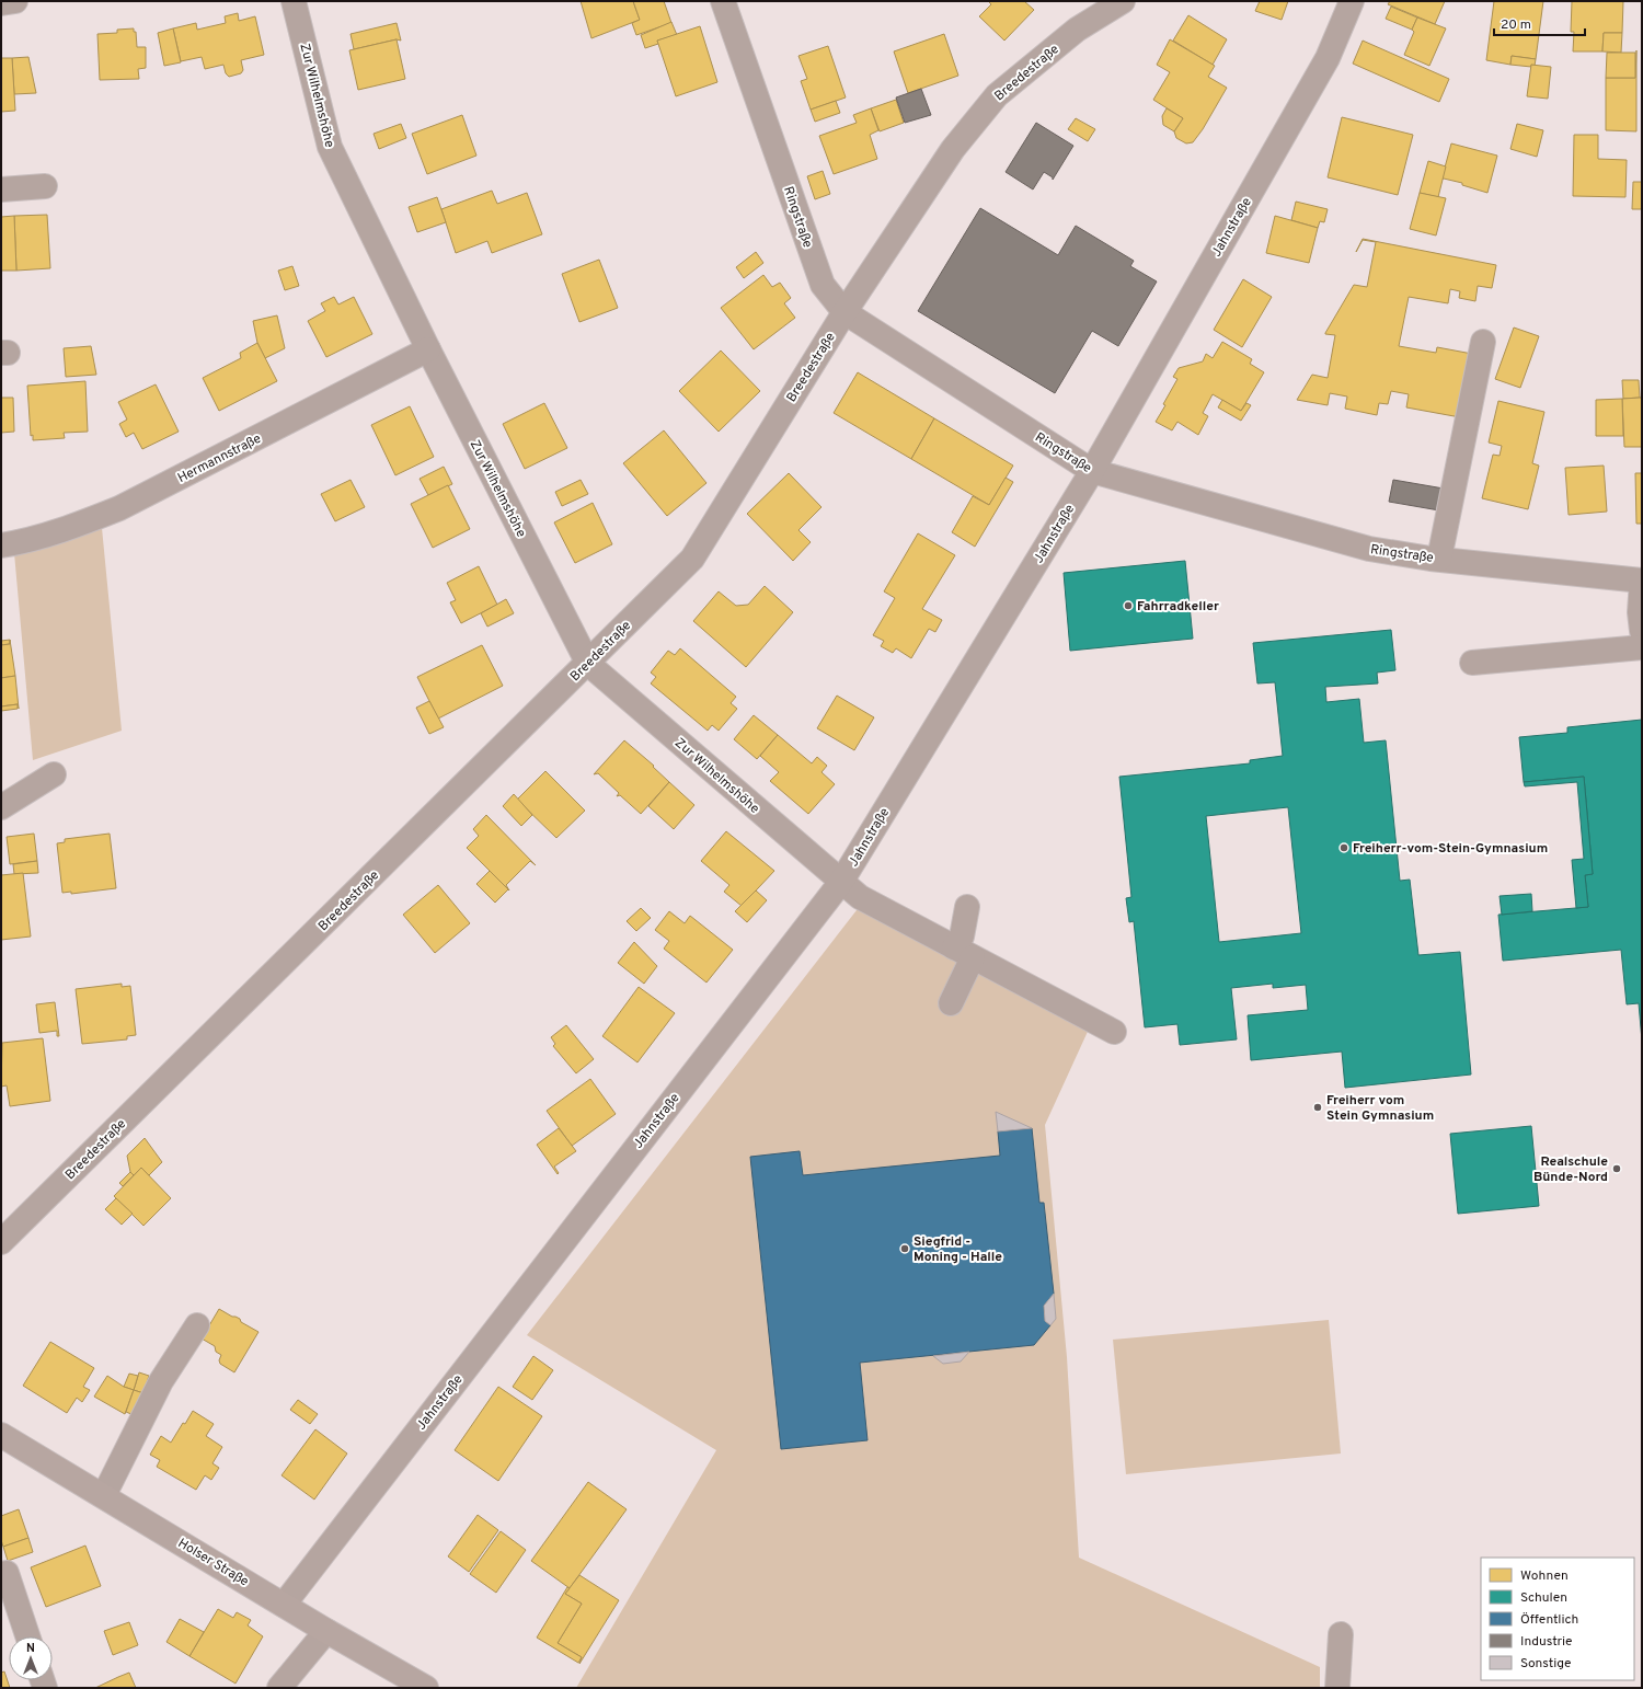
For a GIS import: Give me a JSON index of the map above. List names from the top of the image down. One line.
{"streets":{"main road":["Holser Straße"],"street":["Breedestraße","Zur Wilhelmshöhe","Ringstraße","Jahnstraße","Hermannstraße"]},"crossings":[["Breedestraße","Zur Wilhelmshöhe"],["Breedestraße","Ringstraße"],["Zur Wilhelmshöhe","Jahnstraße"],["Zur Wilhelmshöhe","Hermannstraße"],["Ringstraße","Jahnstraße"],["Jahnstraße","Holser Straße"]],"places":["Fahrradkeller","Freiherr-vom-Stein-Gymnasium","Freiherr vom Stein Gymnasium","Realschule Bünde-Nord","Siegfrid - Moning - Halle"],"legend":["Wohnen","Schulen","Öffentlich","Industrie","Sonstige"],"scale_bar":"20 m","north":"top"}
